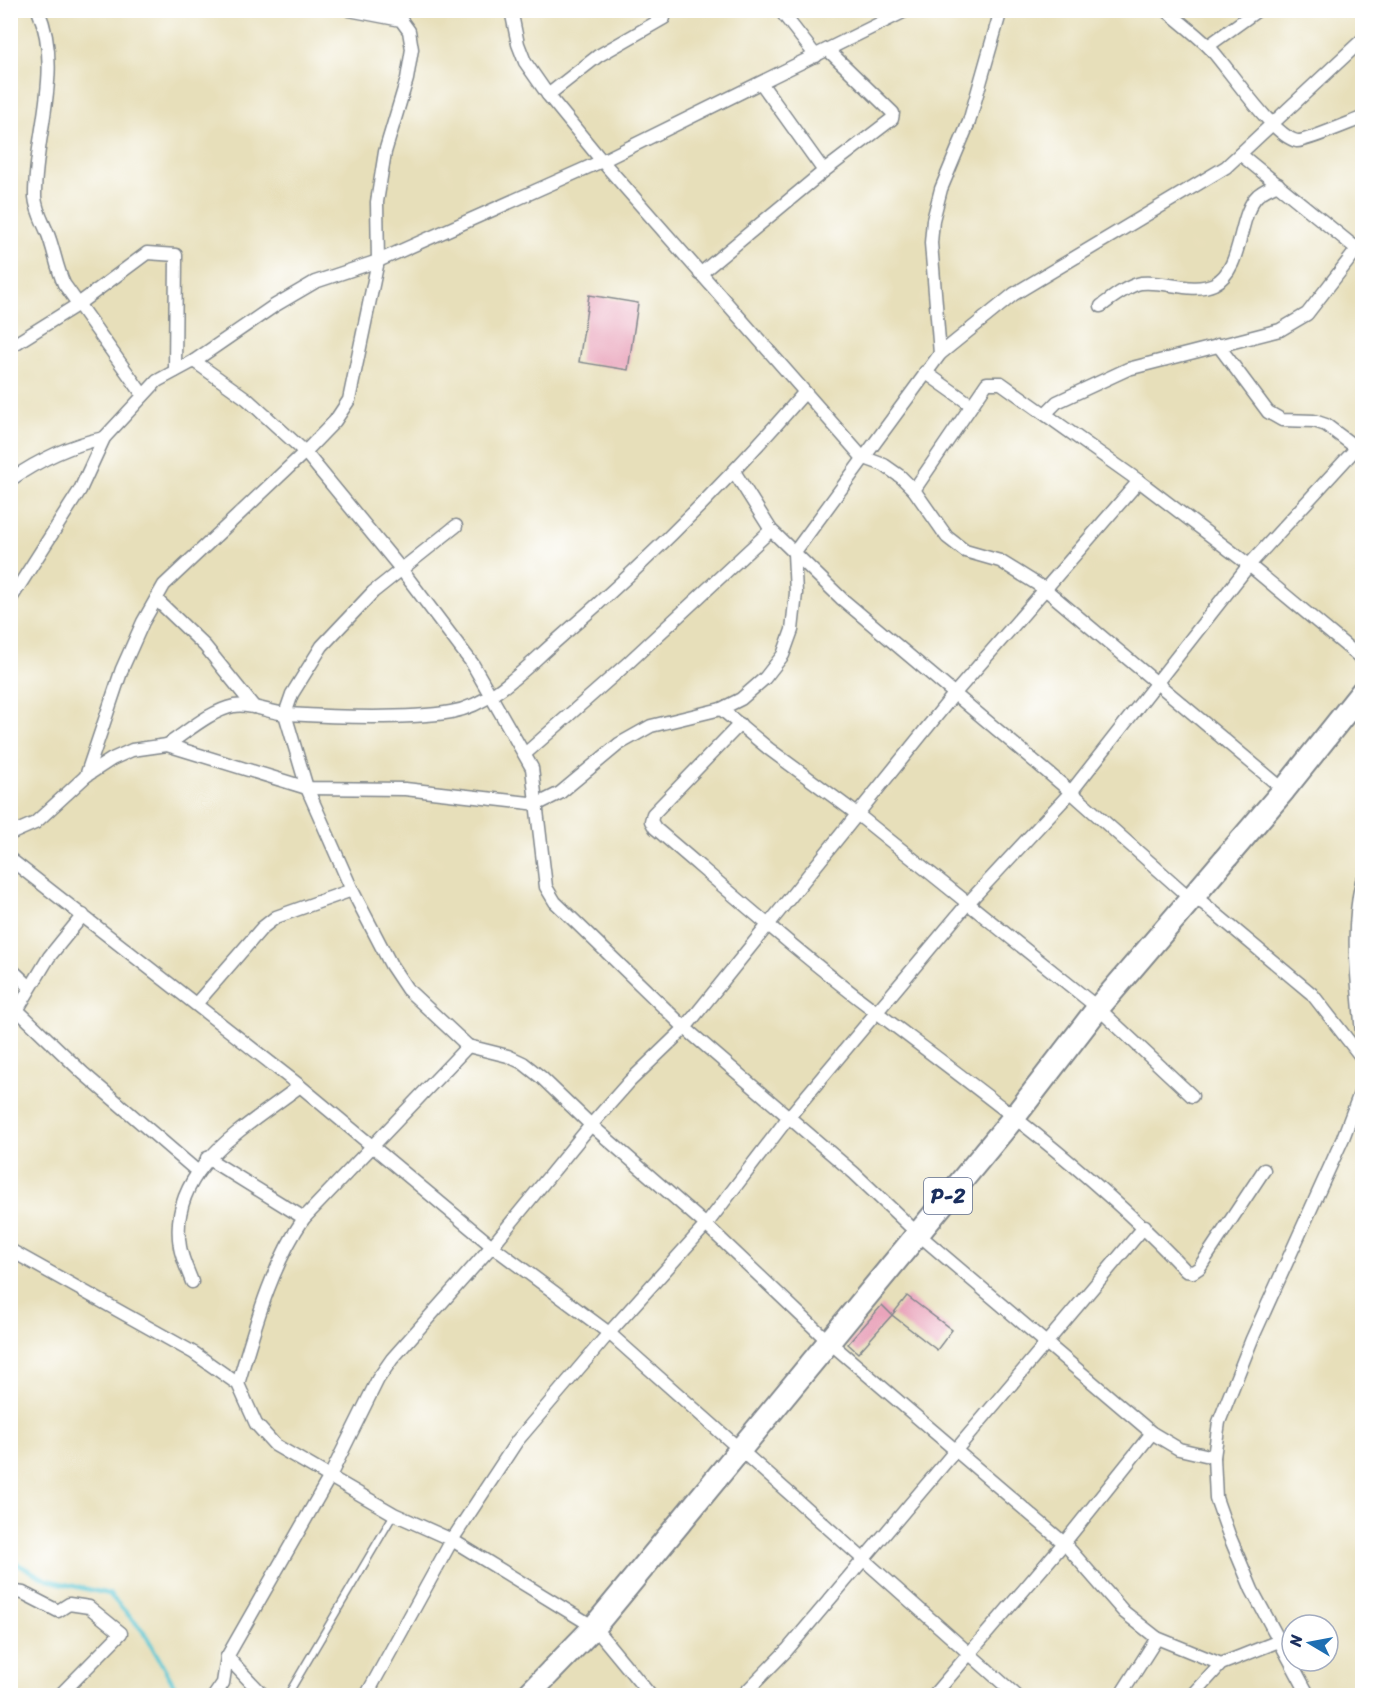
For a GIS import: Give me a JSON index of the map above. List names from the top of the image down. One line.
{"streets":{"highway":["P-2"]},"north":"left"}
